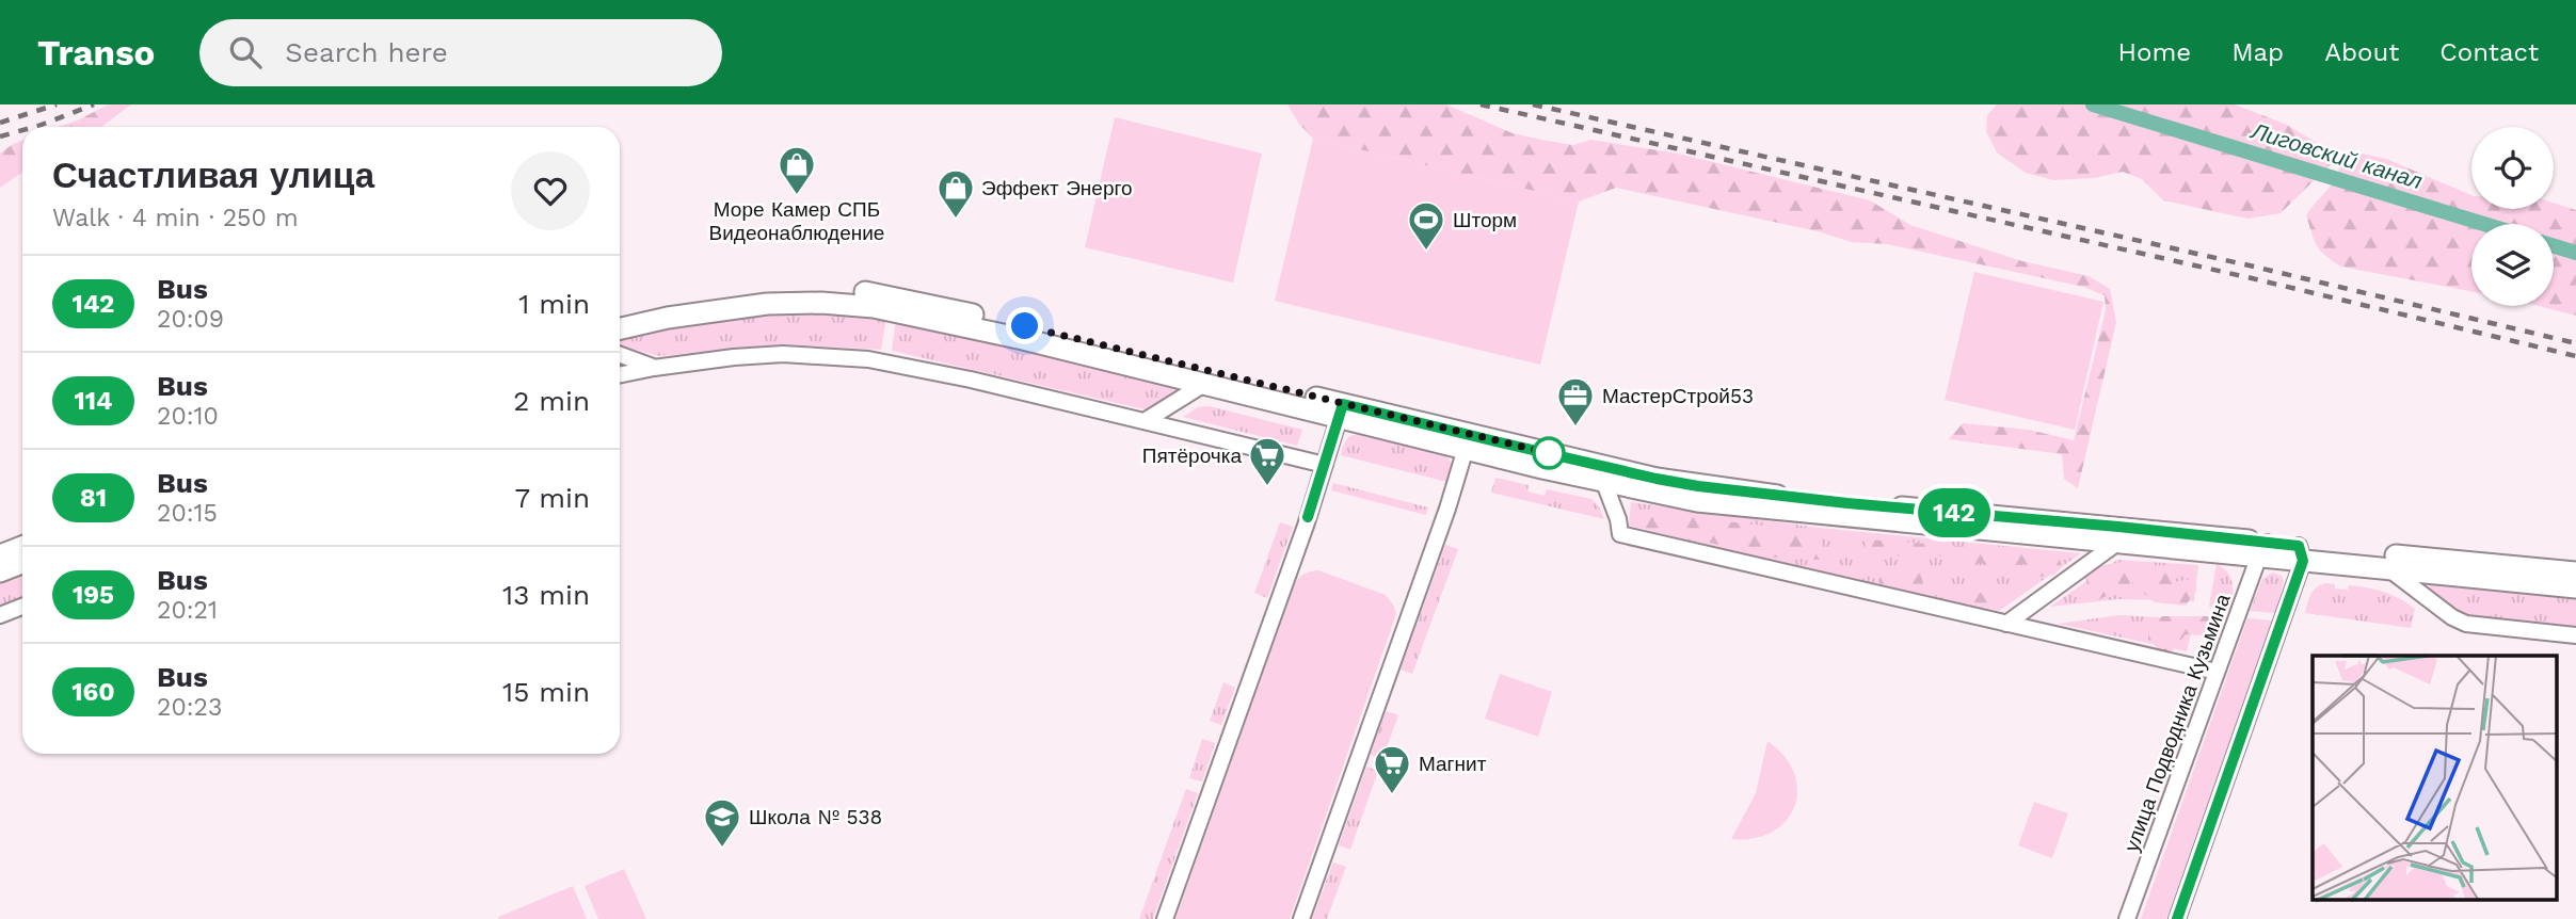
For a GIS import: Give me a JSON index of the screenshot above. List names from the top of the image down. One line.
{"streets":{"street":["улица Подводника Кузьмина"]},"water":["Лиговский канал"],"places":{"shop":["Море Камер СПБ Видеонаблюдение","Эффект Энерго"],"sports":["Шторм"],"office":["МастерСтрой53"],"supermarket":["Пятёрочка","Магнит"],"school or university":["Школа № 538"]},"lines":["bus line 142"],"page":{"header":"Transo","search":"Search here","nav":["Home","Map","About","Contact"],"on_map":"142","heading":["Счастливая улица","Walk · 4 min · 250 m"],"list":[{"mark":"142","name":"Bus","note":"20:09","value":"1 min"},{"mark":"114","name":"Bus","note":"20:10","value":"2 min"},{"mark":"81","name":"Bus","note":"20:15","value":"7 min"},{"mark":"195","name":"Bus","note":"20:21","value":"13 min"},{"mark":"160","name":"Bus","note":"20:23","value":"15 min"}]}}
